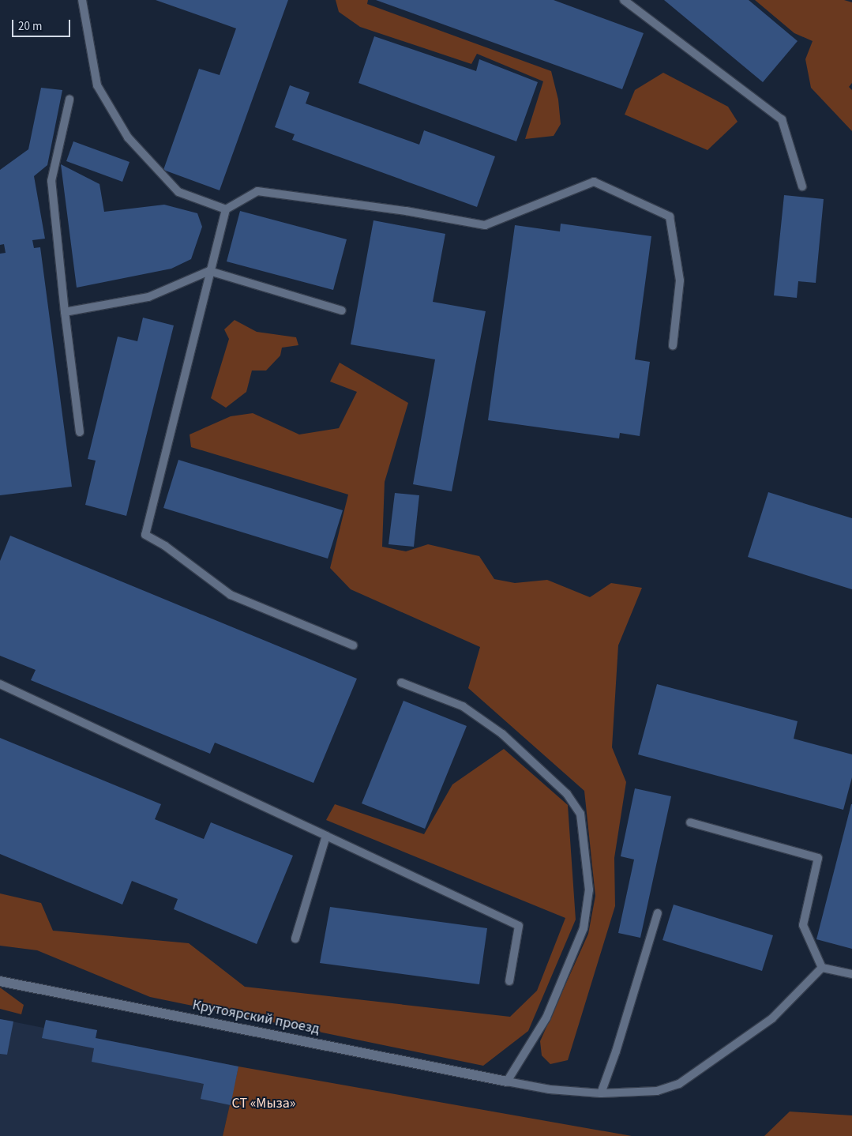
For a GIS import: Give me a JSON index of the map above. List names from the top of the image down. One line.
{"streets":{"street":["Крутоярский проезд"]},"parks":["СТ «Мыза»"],"scale_bar":"20 m"}
